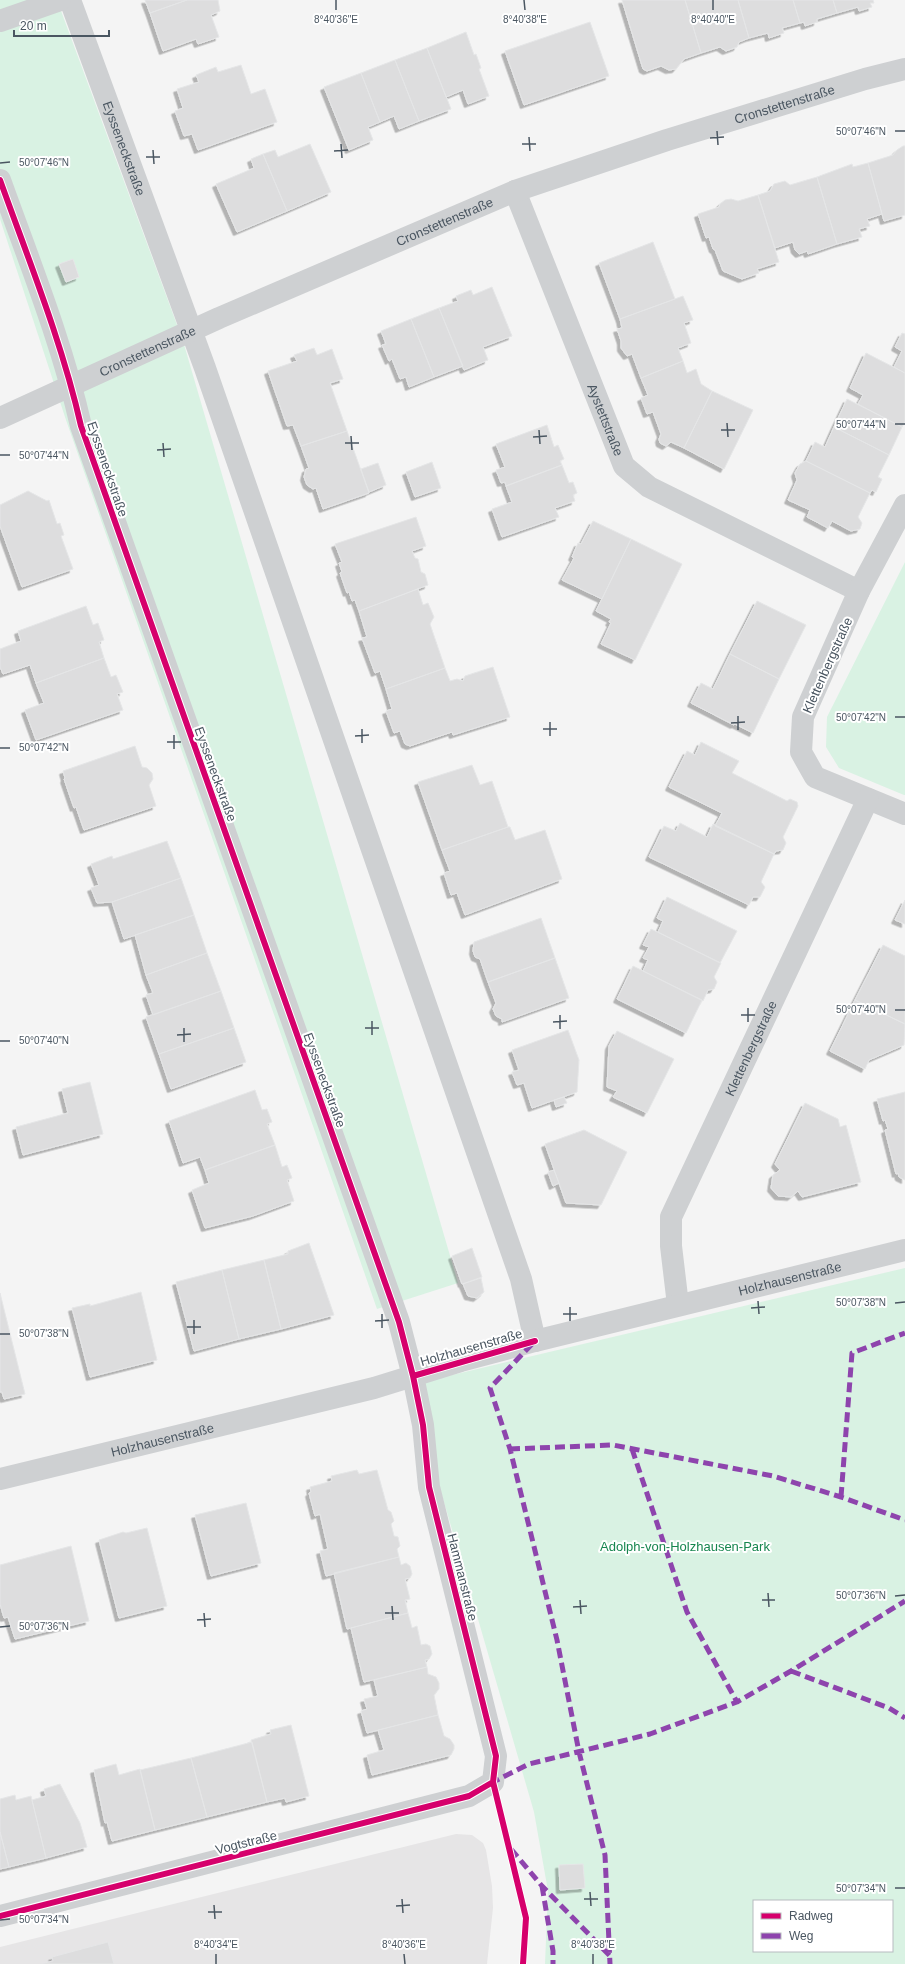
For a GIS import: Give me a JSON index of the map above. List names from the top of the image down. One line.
{"streets":{"street":["Cronstettenstraße","Eysseneckstraße","Aystettstraße","Klettenbergstraße","Holzhausenstraße","Hammanstraße","Vogtstraße"]},"crossings":[["Cronstettenstraße","Eysseneckstraße"],["Cronstettenstraße","Aystettstraße"],["Eysseneckstraße","Holzhausenstraße"],["Eysseneckstraße","Hammanstraße"],["Aystettstraße","Klettenbergstraße"],["Klettenbergstraße","Holzhausenstraße"],["Holzhausenstraße","Hammanstraße"],["Hammanstraße","Vogtstraße"]],"parks":["Adolph-von-Holzhausen-Park"],"legend":["Radweg","Weg"],"scale_bar":"20 m","coordinates":["8°40'36\"E","8°40'38\"E","8°40'40\"E","50°07'46\"N","50°07'44\"N","50°07'42\"N","50°07'40\"N","50°07'38\"N","50°07'36\"N","50°07'34\"N","8°40'34\"E"]}
